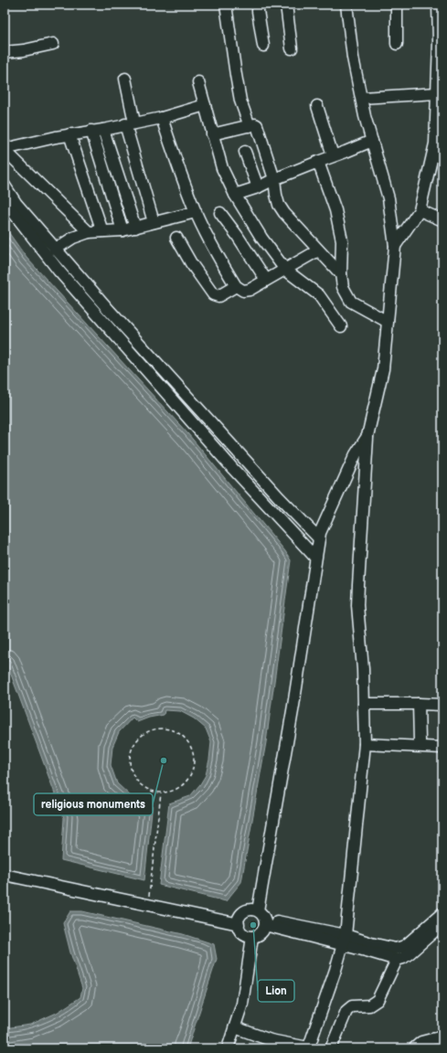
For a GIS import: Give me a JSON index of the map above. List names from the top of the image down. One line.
{"places":["religious monuments","Lion"]}
